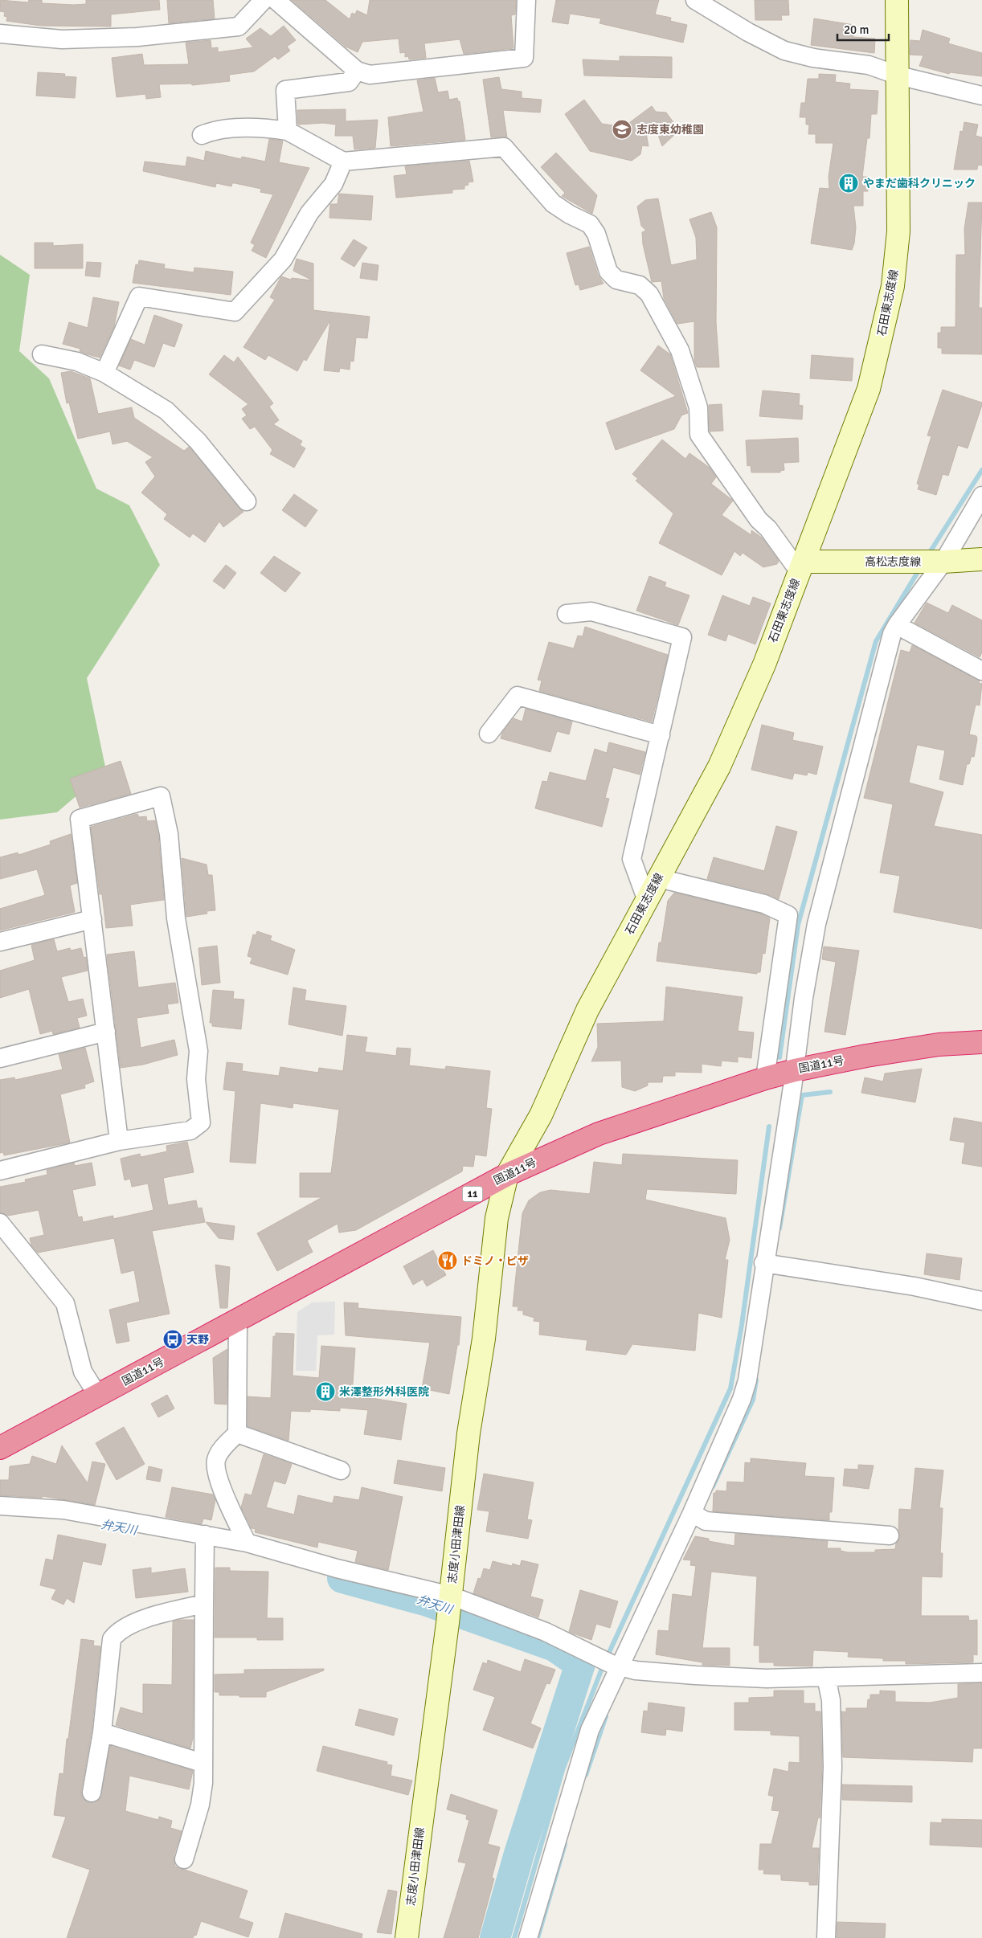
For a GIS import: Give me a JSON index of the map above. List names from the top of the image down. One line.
{"streets":{"highway":["国道11号","11"],"main road":["石田東志度線","高松志度線","志度小田津田線"]},"crossings":[["石田東志度線","高松志度線"],["石田東志度線","国道11号"],["石田東志度線","志度小田津田線"],["国道11号","志度小田津田線"]],"water":["弁天川"],"places":{"school or university":["志度東幼稚園"],"building":["やまだ歯科クリニック","米澤整形外科医院"],"restaurant":["ドミノ・ピザ"],"bus stop":["天野"]},"scale_bar":"20 m"}
